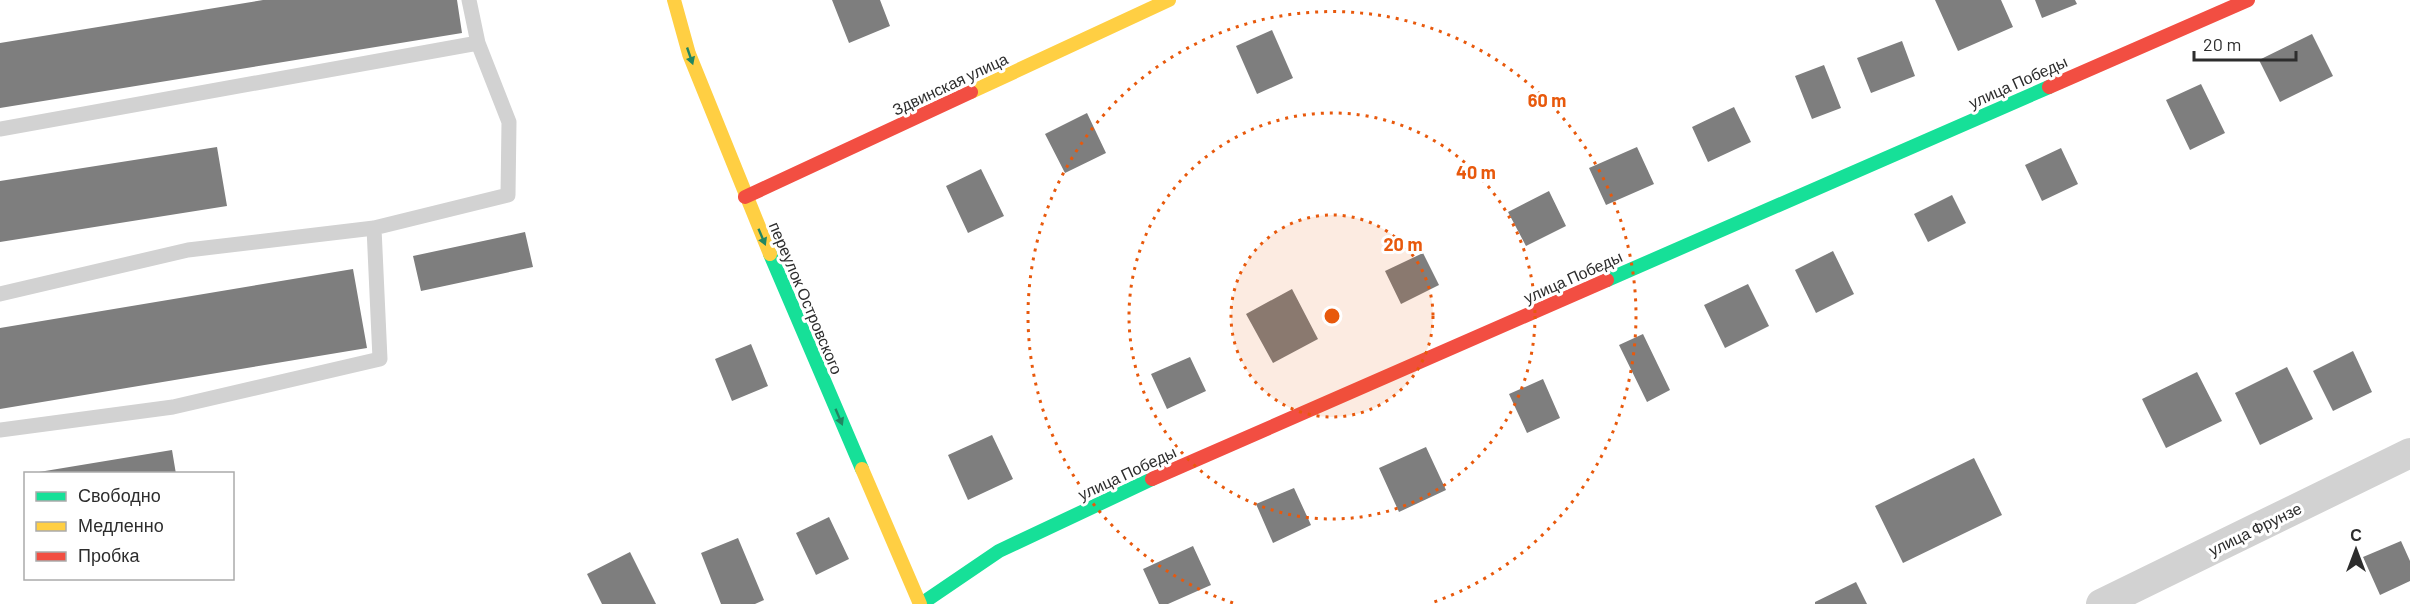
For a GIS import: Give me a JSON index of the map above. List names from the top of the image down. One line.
{"streets":{"street":["улица Победы","Здвинская улица","переулок Островского","улица Фрунзе"]},"crossings":[["улица Победы","переулок Островского"],["Здвинская улица","переулок Островского"]],"one_way":["переулок Островского"],"legend":["Свободно","Медленно","Пробка"],"scale_bar":"20 m","north":"top","rings":["60 m","40 m","20 m"]}
